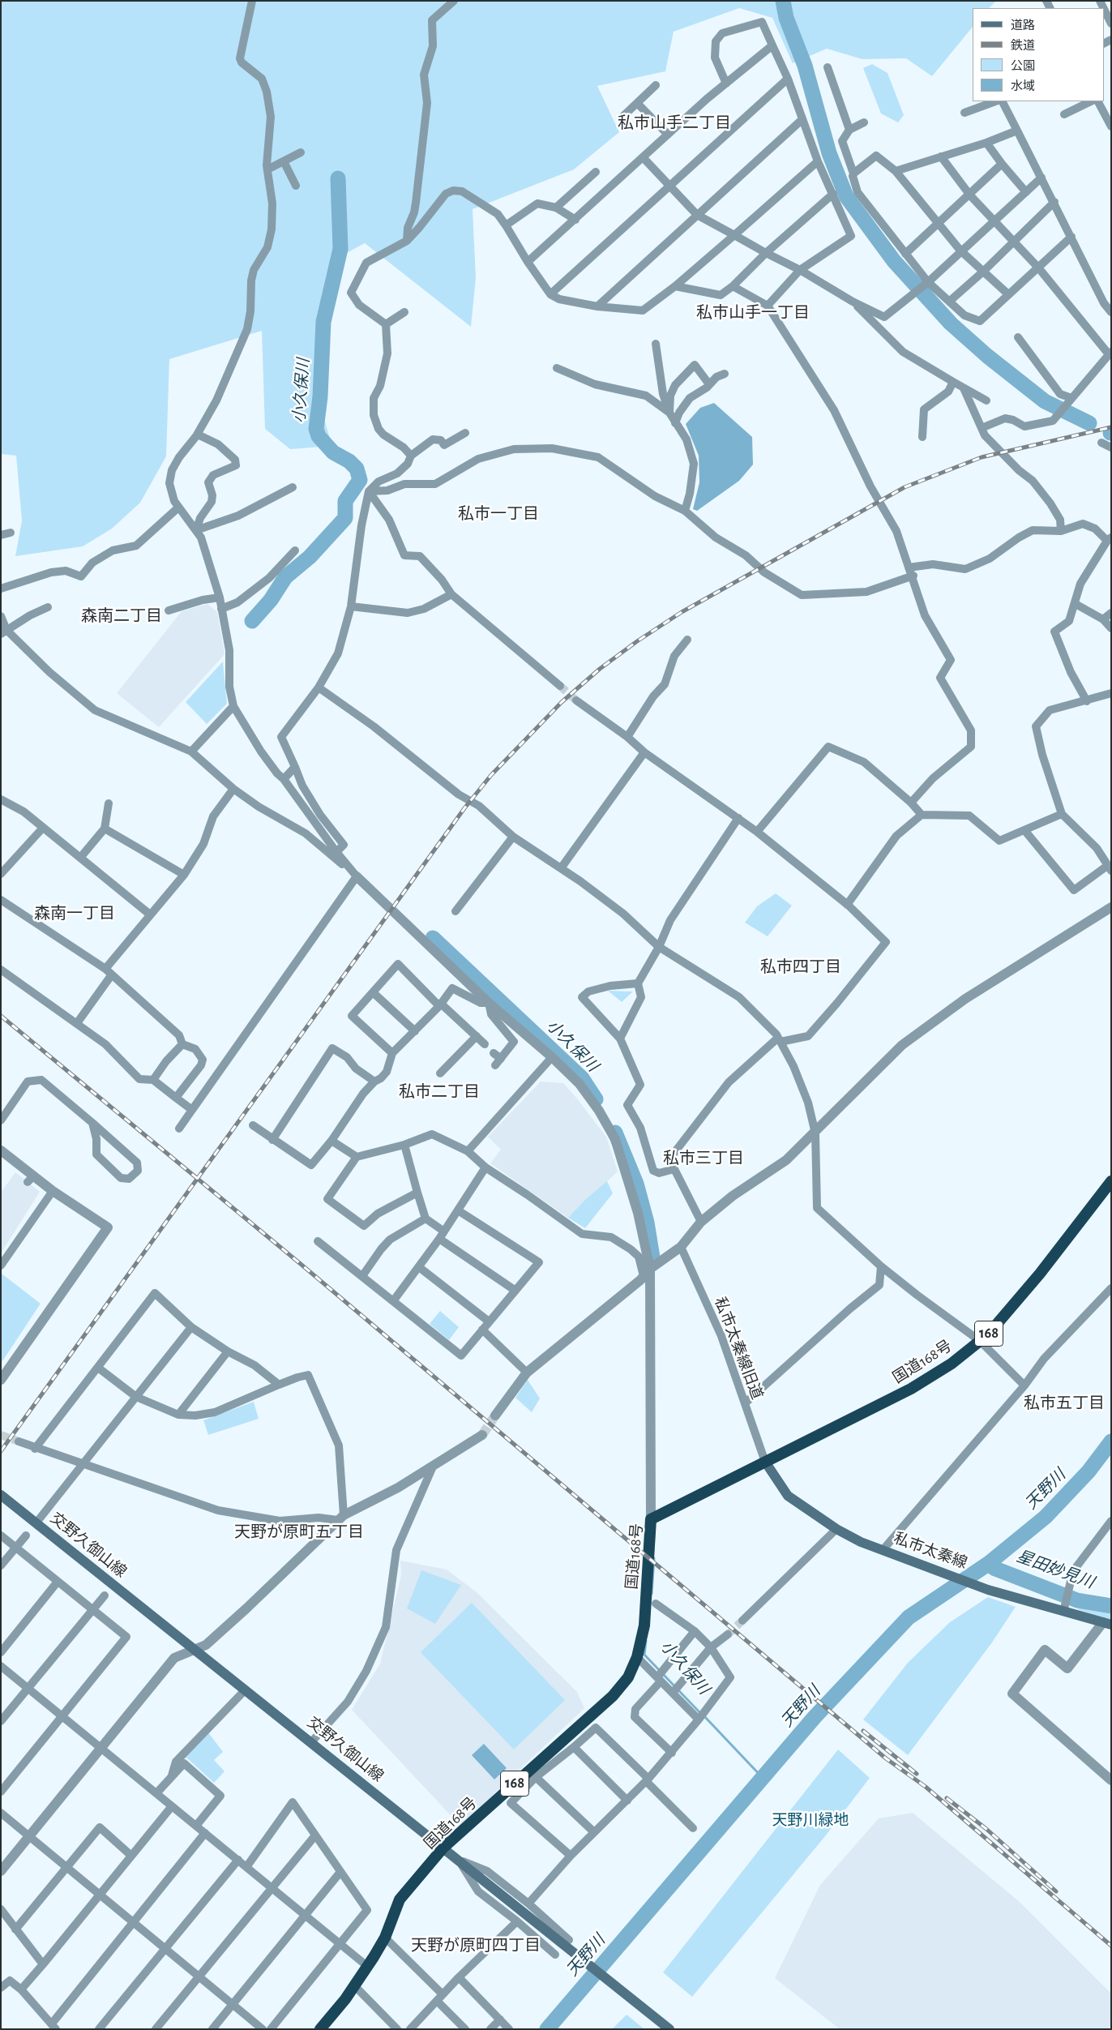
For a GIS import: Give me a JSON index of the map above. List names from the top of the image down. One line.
{"streets":{"highway":["168","国道168号"],"main road":["交野久御山線","私市太秦線"],"street":["私市太秦線旧道"]},"crossings":[["私市太秦線旧道","国道168号"],["私市太秦線旧道","私市太秦線"],["国道168号","交野久御山線"],["国道168号","私市太秦線"]],"districts":["私市山手二丁目","私市山手一丁目","私市一丁目","森南二丁目","森南一丁目","私市四丁目","私市二丁目","私市三丁目","私市五丁目","天野が原町五丁目","天野が原町四丁目"],"water":["小久保川","天野川","星田妙見川"],"parks":["天野川緑地"],"legend":["道路","鉄道","公園","水域"]}
